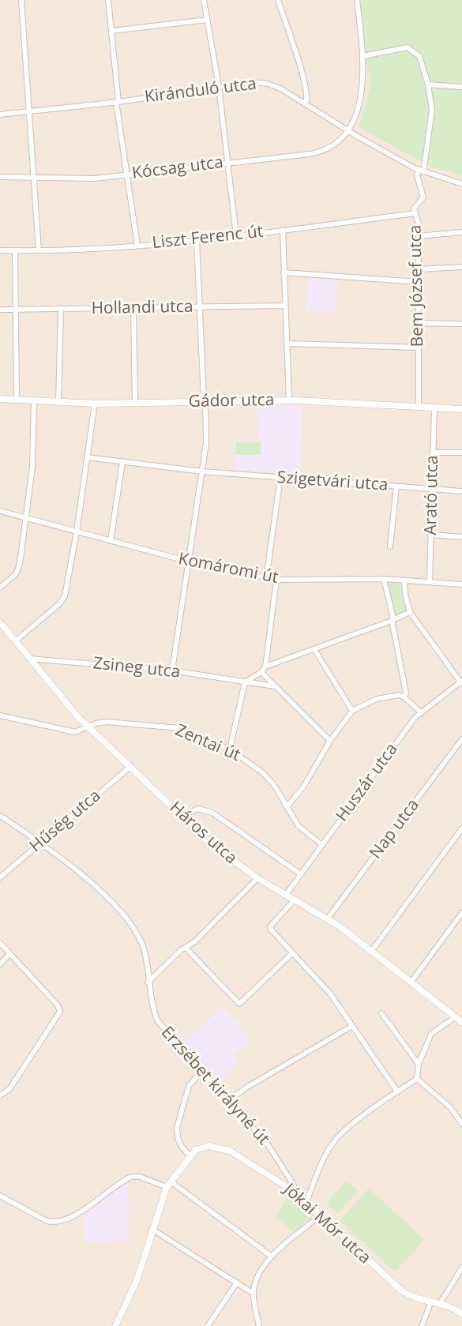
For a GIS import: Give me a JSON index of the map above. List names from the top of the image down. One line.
{"streets":{"street":["Kiránduló utca","Kócsag utca","Liszt Ferenc út","Bem József utca","Hollandi utca","Gádor utca","Szigetvári utca","Arató utca","Komáromi út","Zsineg utca","Zentai út","Huszár utca","Hűség utca","Nap utca","Háros utca","Erzsébet királyné út","Jókai Mór utca"]},"crossings":[["Kiránduló utca","Kócsag utca"],["Kiránduló utca","Bem József utca"],["Liszt Ferenc út","Bem József utca"],["Bem József utca","Gádor utca"],["Gádor utca","Arató utca"],["Szigetvári utca","Arató utca"],["Arató utca","Komáromi út"],["Zsineg utca","Háros utca"],["Zentai út","Huszár utca"],["Zentai út","Háros utca"],["Huszár utca","Háros utca"],["Hűség utca","Háros utca"],["Hűség utca","Erzsébet királyné út"],["Nap utca","Háros utca"],["Erzsébet királyné út","Jókai Mór utca"]]}
